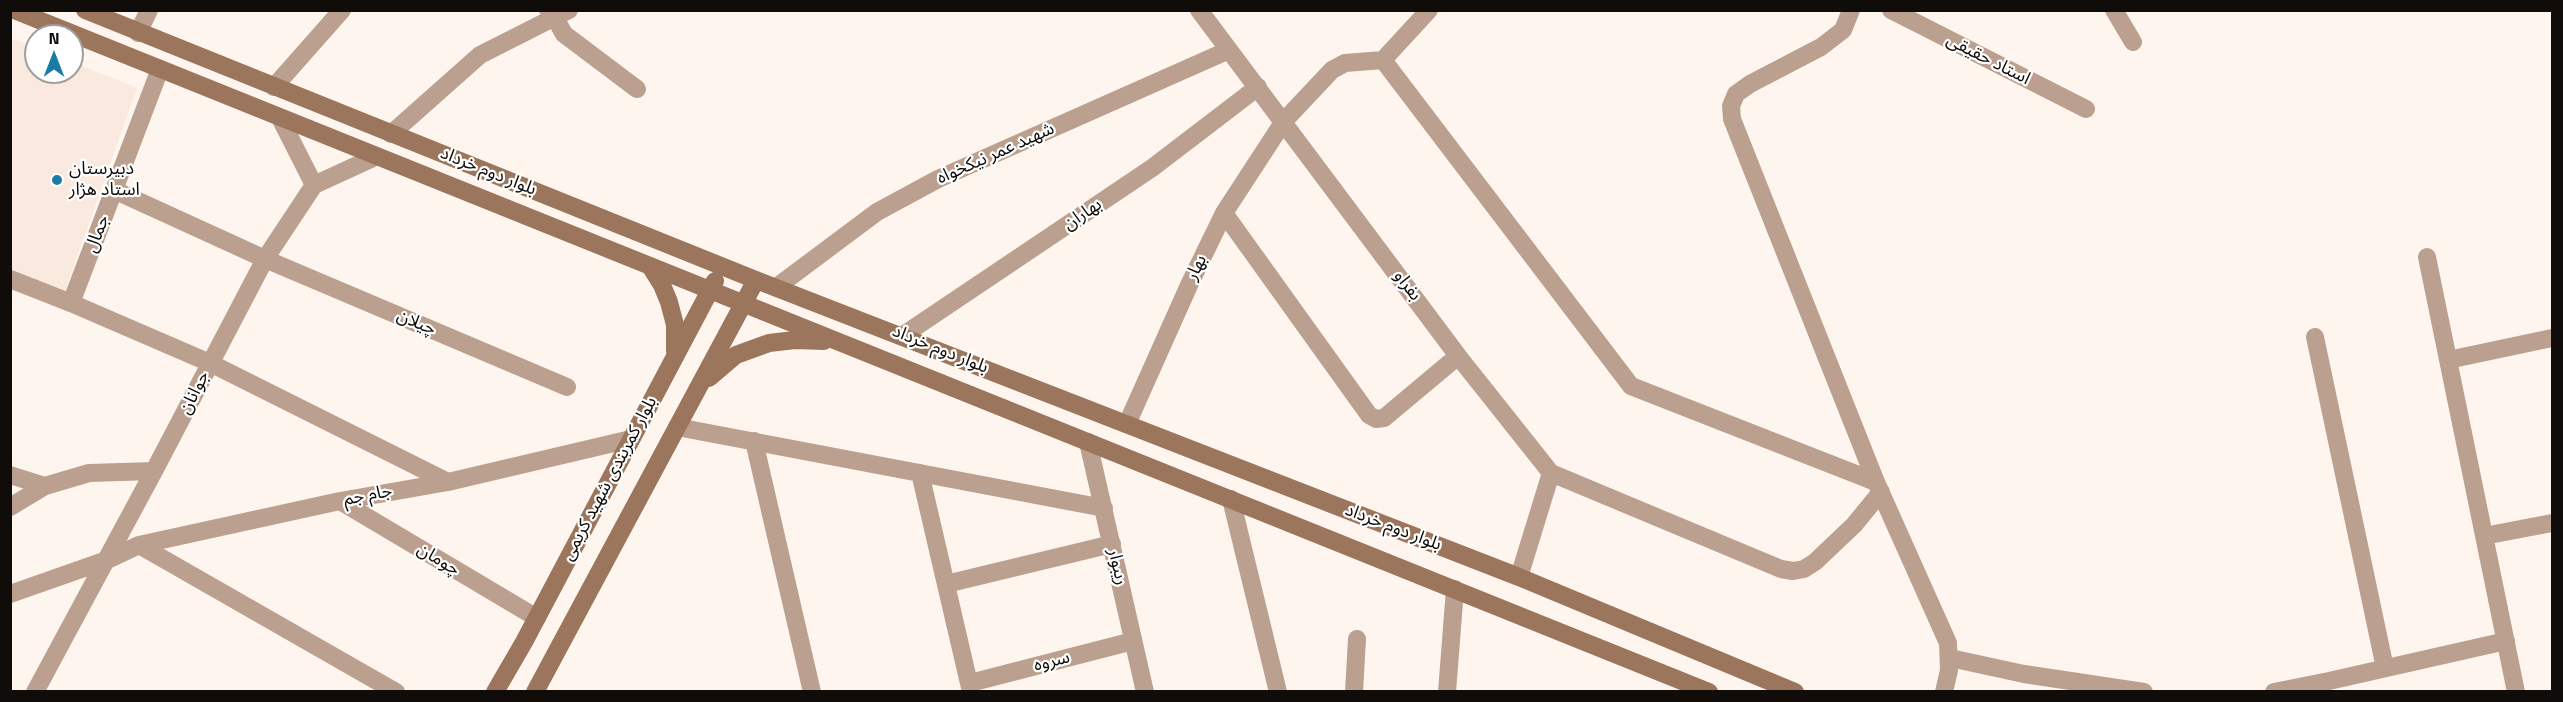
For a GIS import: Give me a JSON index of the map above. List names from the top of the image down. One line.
{"streets":{"street":["استاد حقیقی","شهید عمر نیکخواه","بلوار دوم خرداد","بهاران","جمال","بهار","بفراو","چیلان","جوانان","بلوار کمربندی شهید کریمی","جام جم","چومان","ریبوار","سروه"]},"crossings":[["شهید عمر نیکخواه","بلوار دوم خرداد"],["شهید عمر نیکخواه","بفراو"],["بلوار دوم خرداد","بهاران"],["بلوار دوم خرداد","جمال"],["بلوار دوم خرداد","بهار"],["بلوار دوم خرداد","بلوار کمربندی شهید کریمی"],["بلوار دوم خرداد","ریبوار"],["بهاران","بفراو"],["جمال","چیلان"],["بهار","بفراو"],["چیلان","جوانان"],["جوانان","جام جم"],["بلوار کمربندی شهید کریمی","جام جم"],["بلوار کمربندی شهید کریمی","چومان"],["جام جم","چومان"],["ریبوار","سروه"]],"places":["دبیرستان استاد هژار"],"north":"top"}
